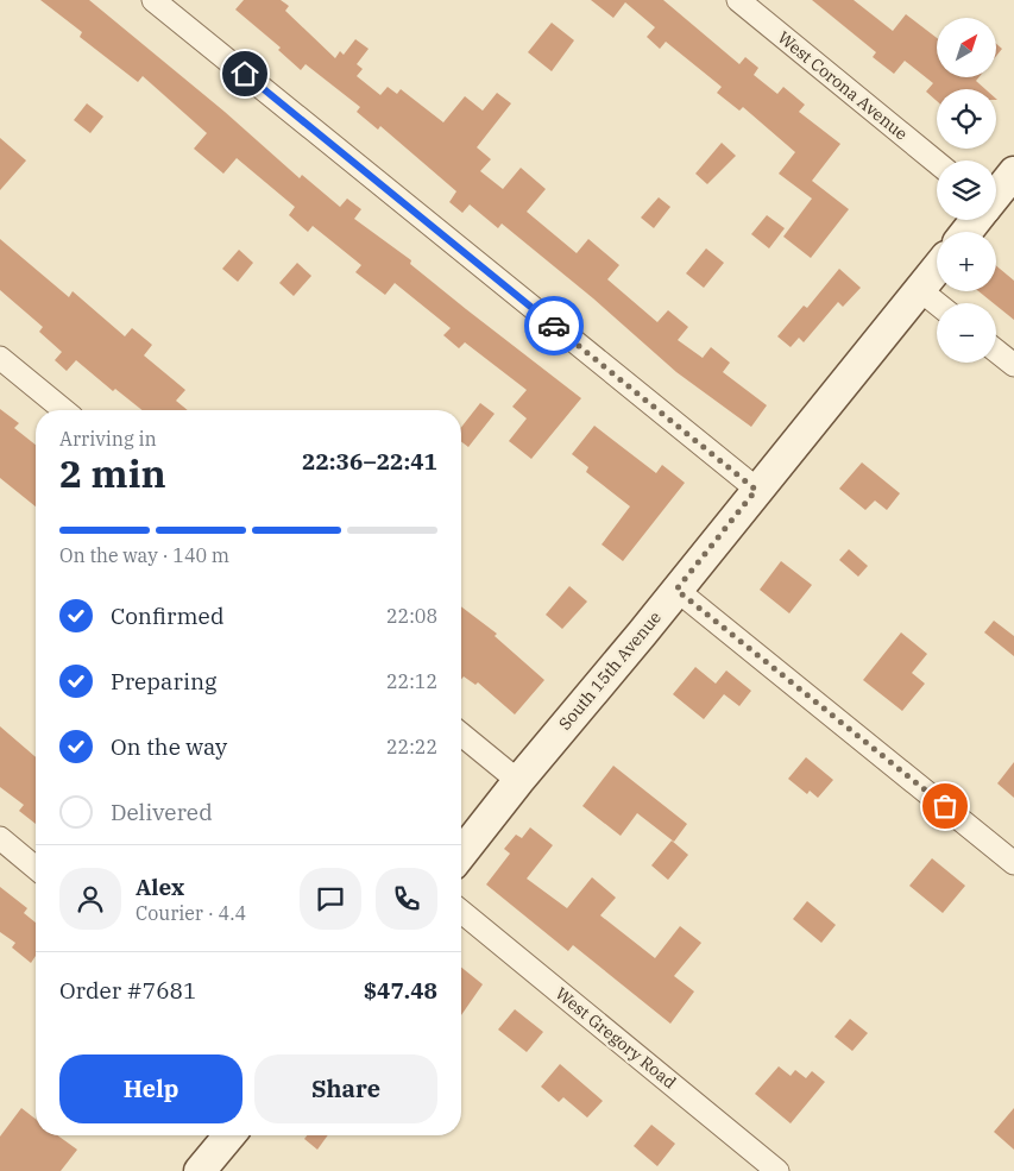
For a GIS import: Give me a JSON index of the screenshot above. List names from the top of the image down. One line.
{"streets":{"street":["West Corona Avenue","South 15th Avenue","West Gregory Road"]},"north":"top right","page":{"map_buttons":["+","−"],"heading":["2 min","Arriving in","22:36–22:41"],"panel":["Alex","Courier · 4.4","Order #7681","$47.48"],"bar":"On the way · 140 m","list":[["Confirmed","22:08"],["Preparing","22:12"],["On the way","22:22"],"Delivered"],"buttons":["Help","Share"]}}
